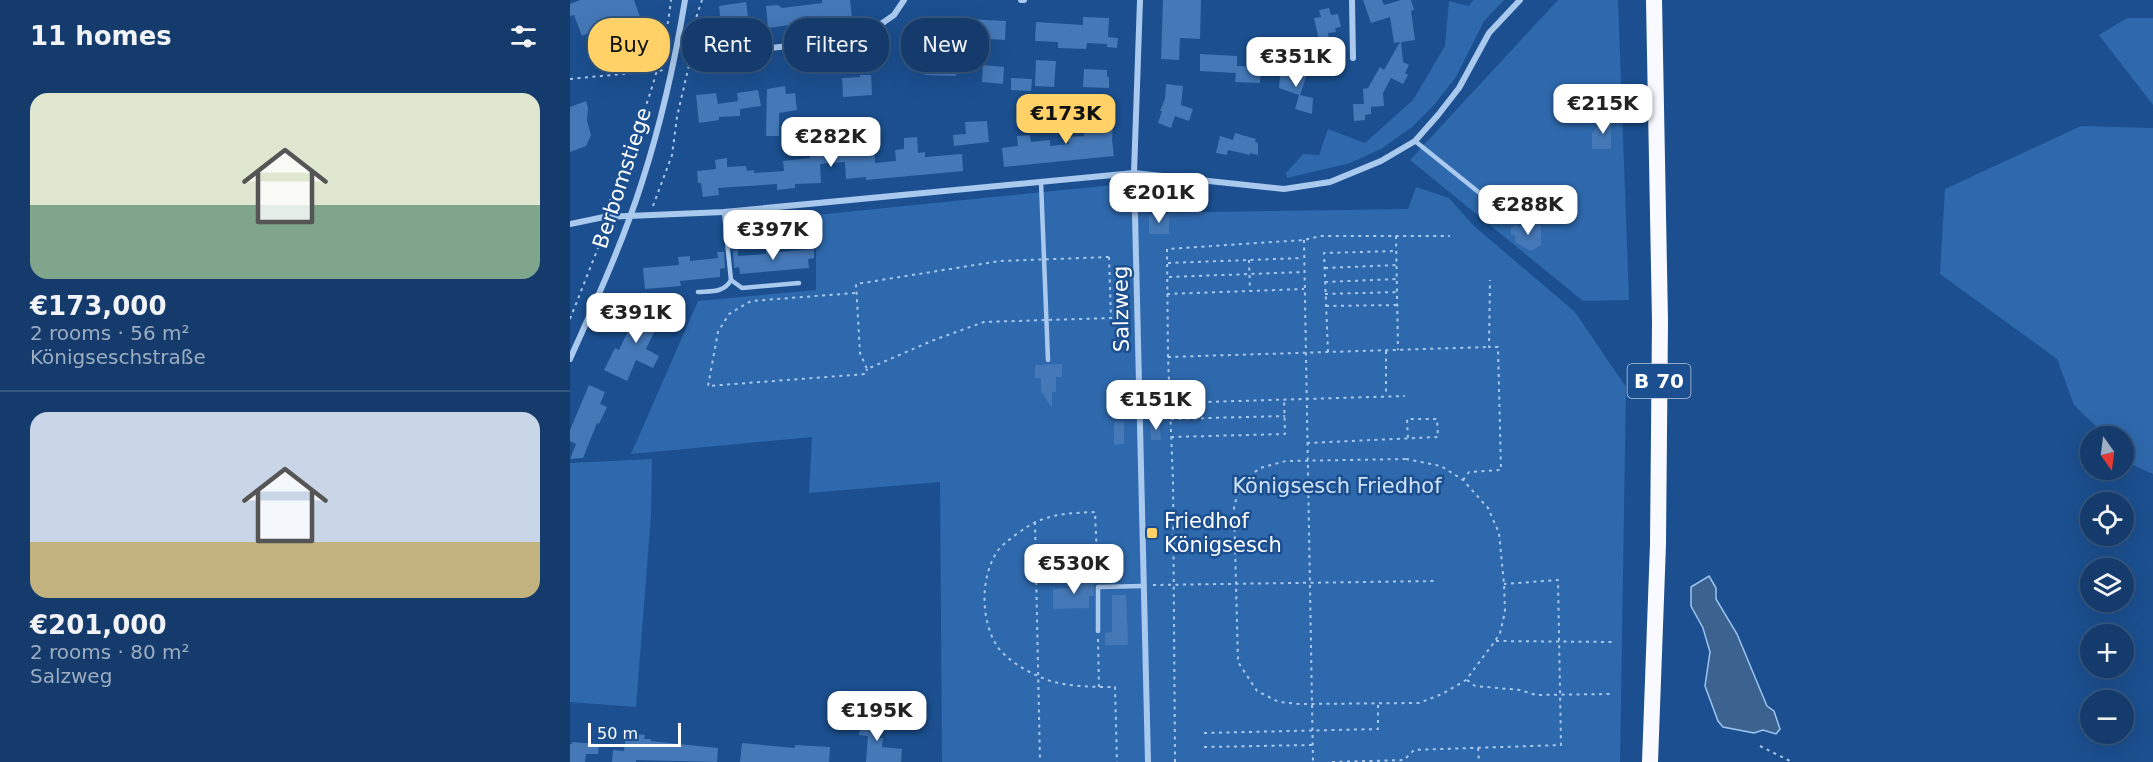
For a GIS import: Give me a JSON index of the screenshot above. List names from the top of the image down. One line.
{"streets":{"highway":["B 70"],"street":["Berbomstiege","Salzweg"]},"parks":["Königsesch Friedhof"],"places":{"transit":["Friedhof Königsesch"]},"scale_bar":"50 m","north":"bottom","page":{"heading":"11 homes","chip":["Buy","Rent","Filters","New"],"price":["€351K","€215K","€173K","€282K","€201K","€288K","€397K","€391K","€151K","€530K","€195K"],"list":[{"name":"€173,000","note":"2 rooms · 56 m² · Königseschstraße"},{"name":"€201,000","note":"2 rooms · 80 m² · Salzweg"}],"map_buttons":["+","−"],"scale":"50 m"}}
